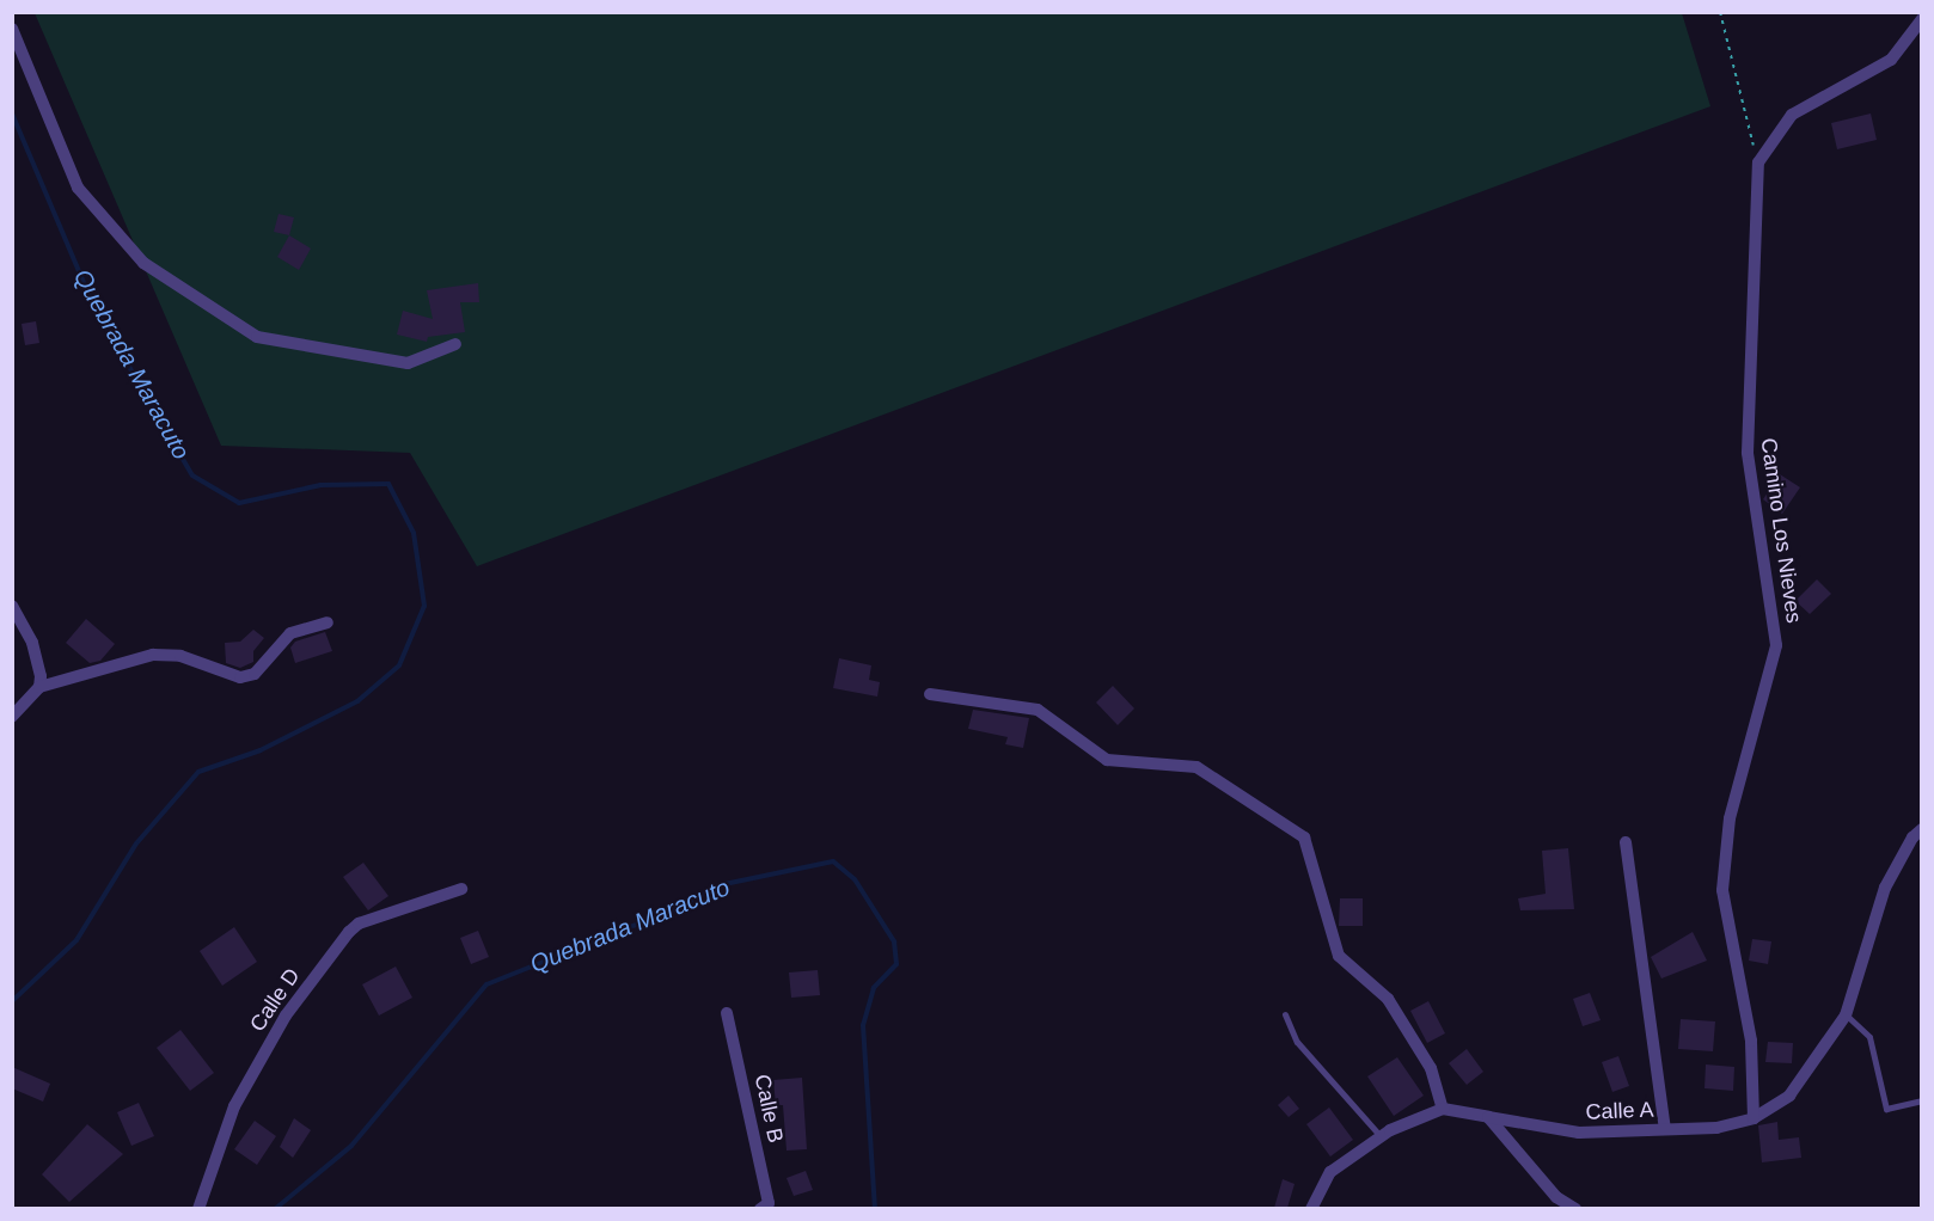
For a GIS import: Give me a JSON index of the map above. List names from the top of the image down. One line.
{"streets":{"street":["Camino Los Nieves","Calle D","Calle B","Calle A"]},"crossings":[["Camino Los Nieves","Calle A"]],"water":["Quebrada Maracuto"]}
